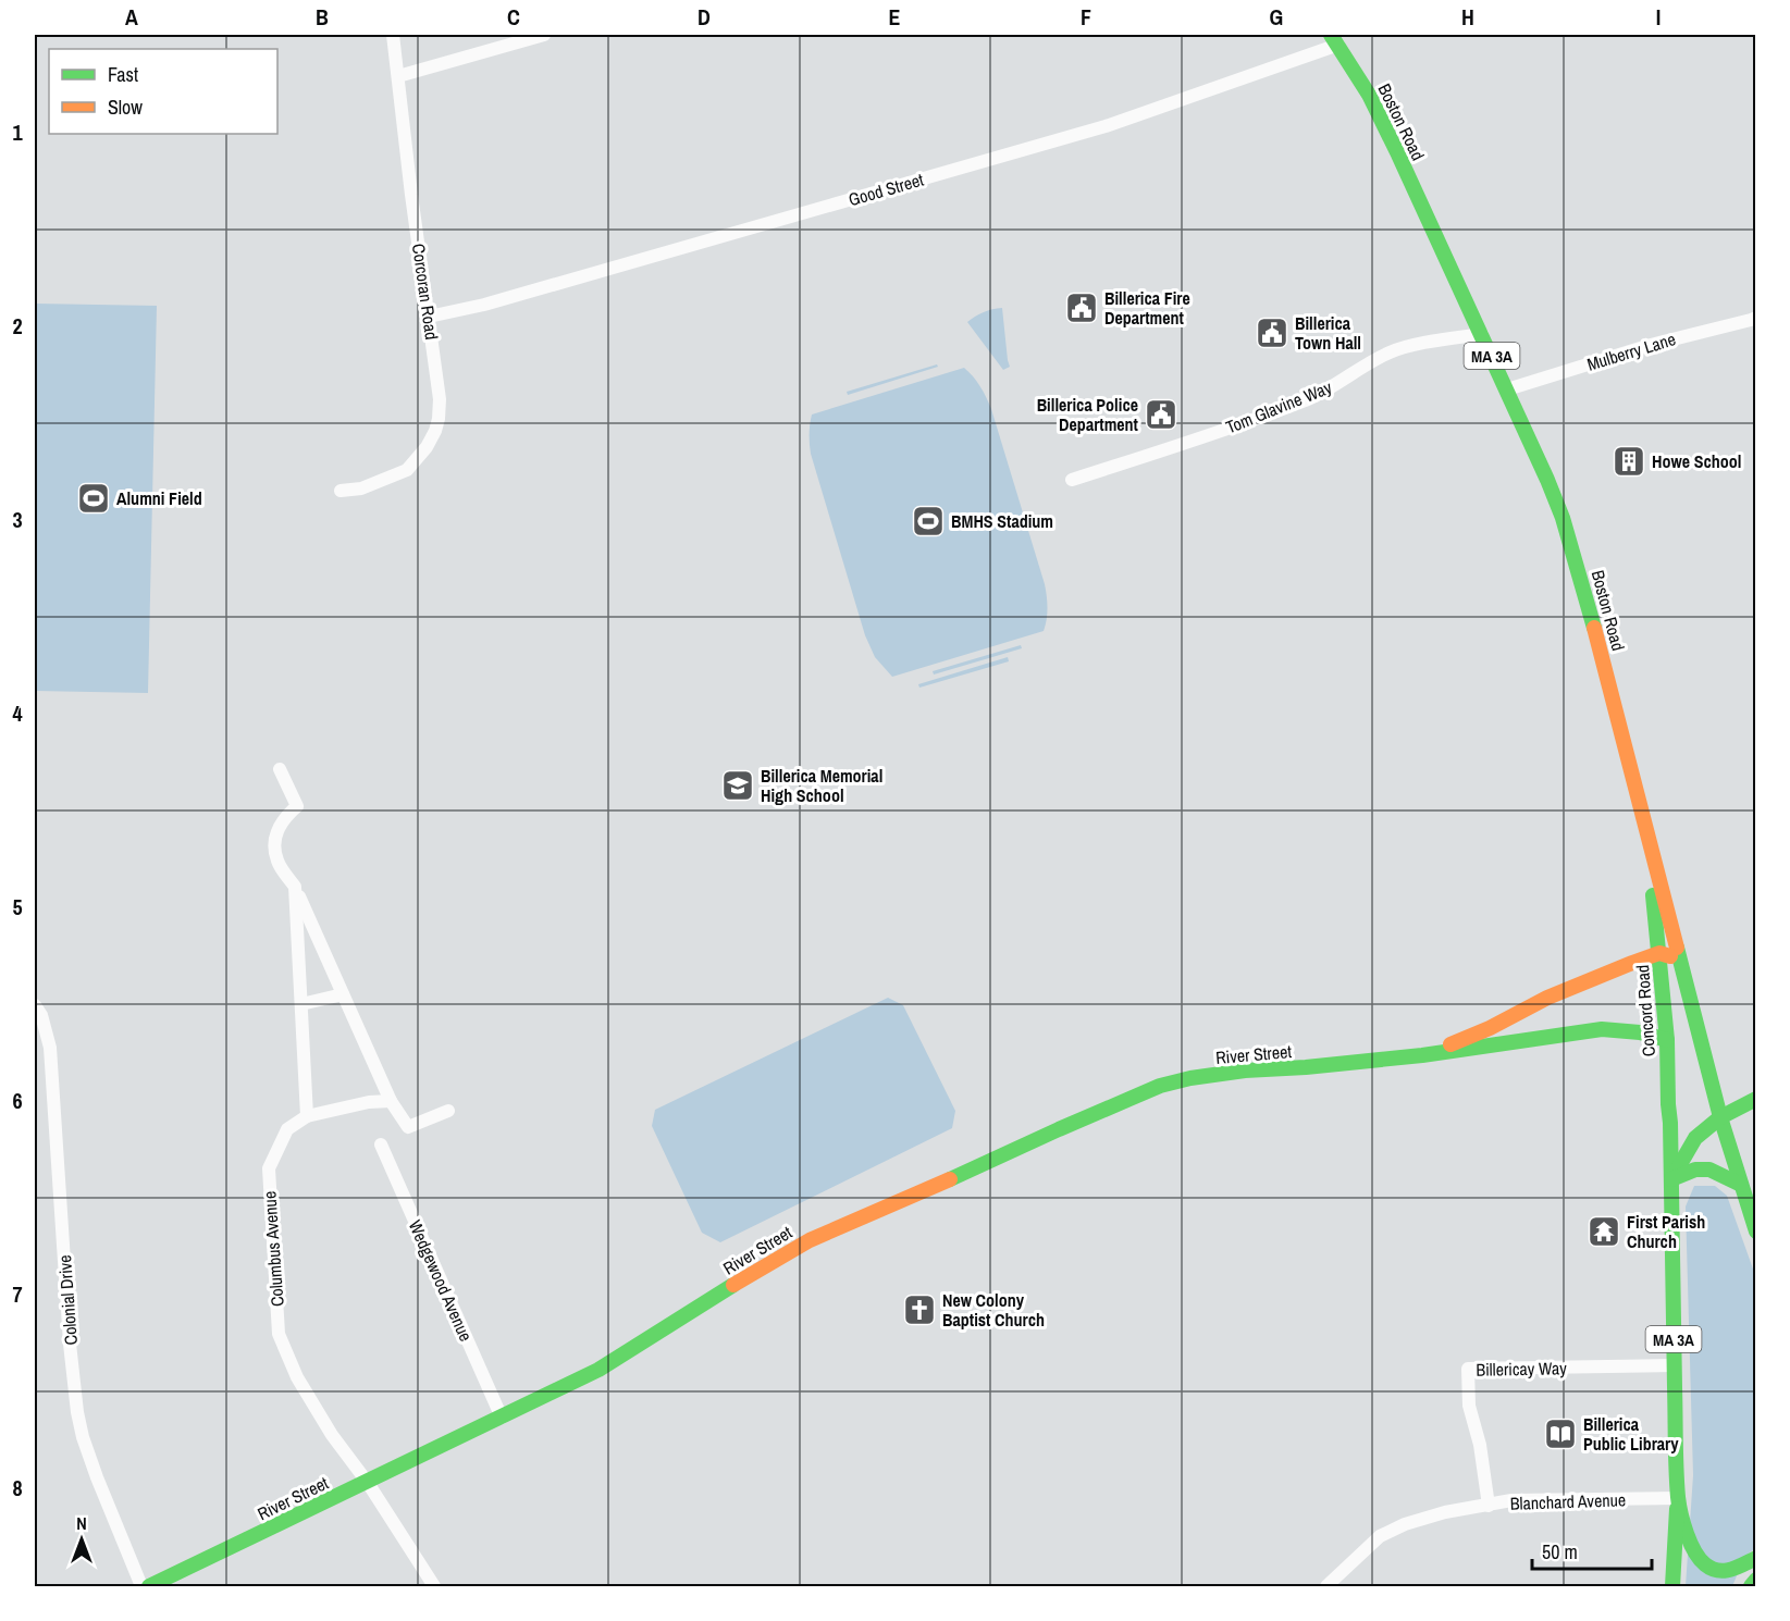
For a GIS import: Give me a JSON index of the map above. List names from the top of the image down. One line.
{"streets":{"main road":["Boston Road","MA 3A","Concord Road","River Street"],"street":["Good Street","Corcoran Road","Mulberry Lane","Tom Glavine Way","Columbus Avenue","Wedgewood Avenue","Colonial Drive","Billericay Way","Blanchard Avenue"]},"crossings":[["Boston Road","Good Street"],["Boston Road","Mulberry Lane"],["Boston Road","Tom Glavine Way"],["Boston Road","Concord Road"],["Good Street","Corcoran Road"],["Concord Road","River Street"],["Concord Road","Billericay Way"],["Concord Road","Blanchard Avenue"],["River Street","Columbus Avenue"],["River Street","Wedgewood Avenue"],["Billericay Way","Blanchard Avenue"]],"places":{"public building":["Billerica Fire Department","Billerica Town Hall","Billerica Police Department"],"building":["Howe School"],"sports":["Alumni Field","BMHS Stadium"],"school or university":["Billerica Memorial High School"],"temple":["First Parish Church"],"church":["New Colony Baptist Church"],"library":["Billerica Public Library"]},"legend":["Fast","Slow"],"scale_bar":"50 m","north":"top","grid":{"columns":["A","B","C","D","E","F","G","H","I"],"rows":["1","2","3","4","5","6","7","8"]}}
